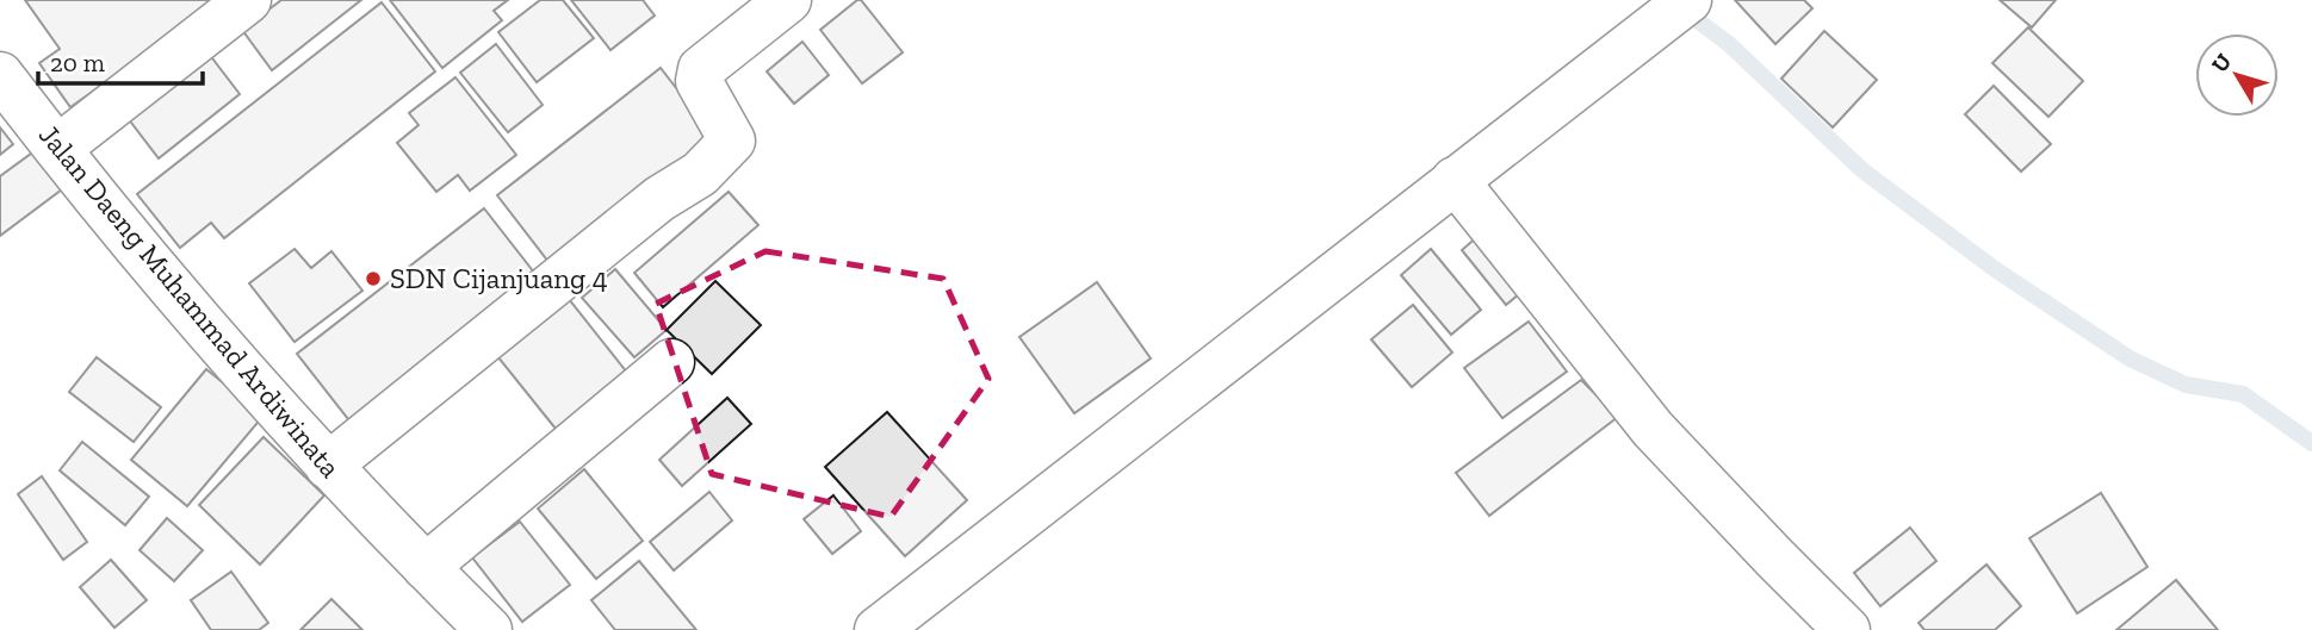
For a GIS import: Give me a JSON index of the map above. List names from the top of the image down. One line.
{"streets":{"street":["Jalan Daeng Muhammad Ardiwinata"]},"places":["SDN Cijanjuang 4"],"scale_bar":"20 m","north":"top left"}
